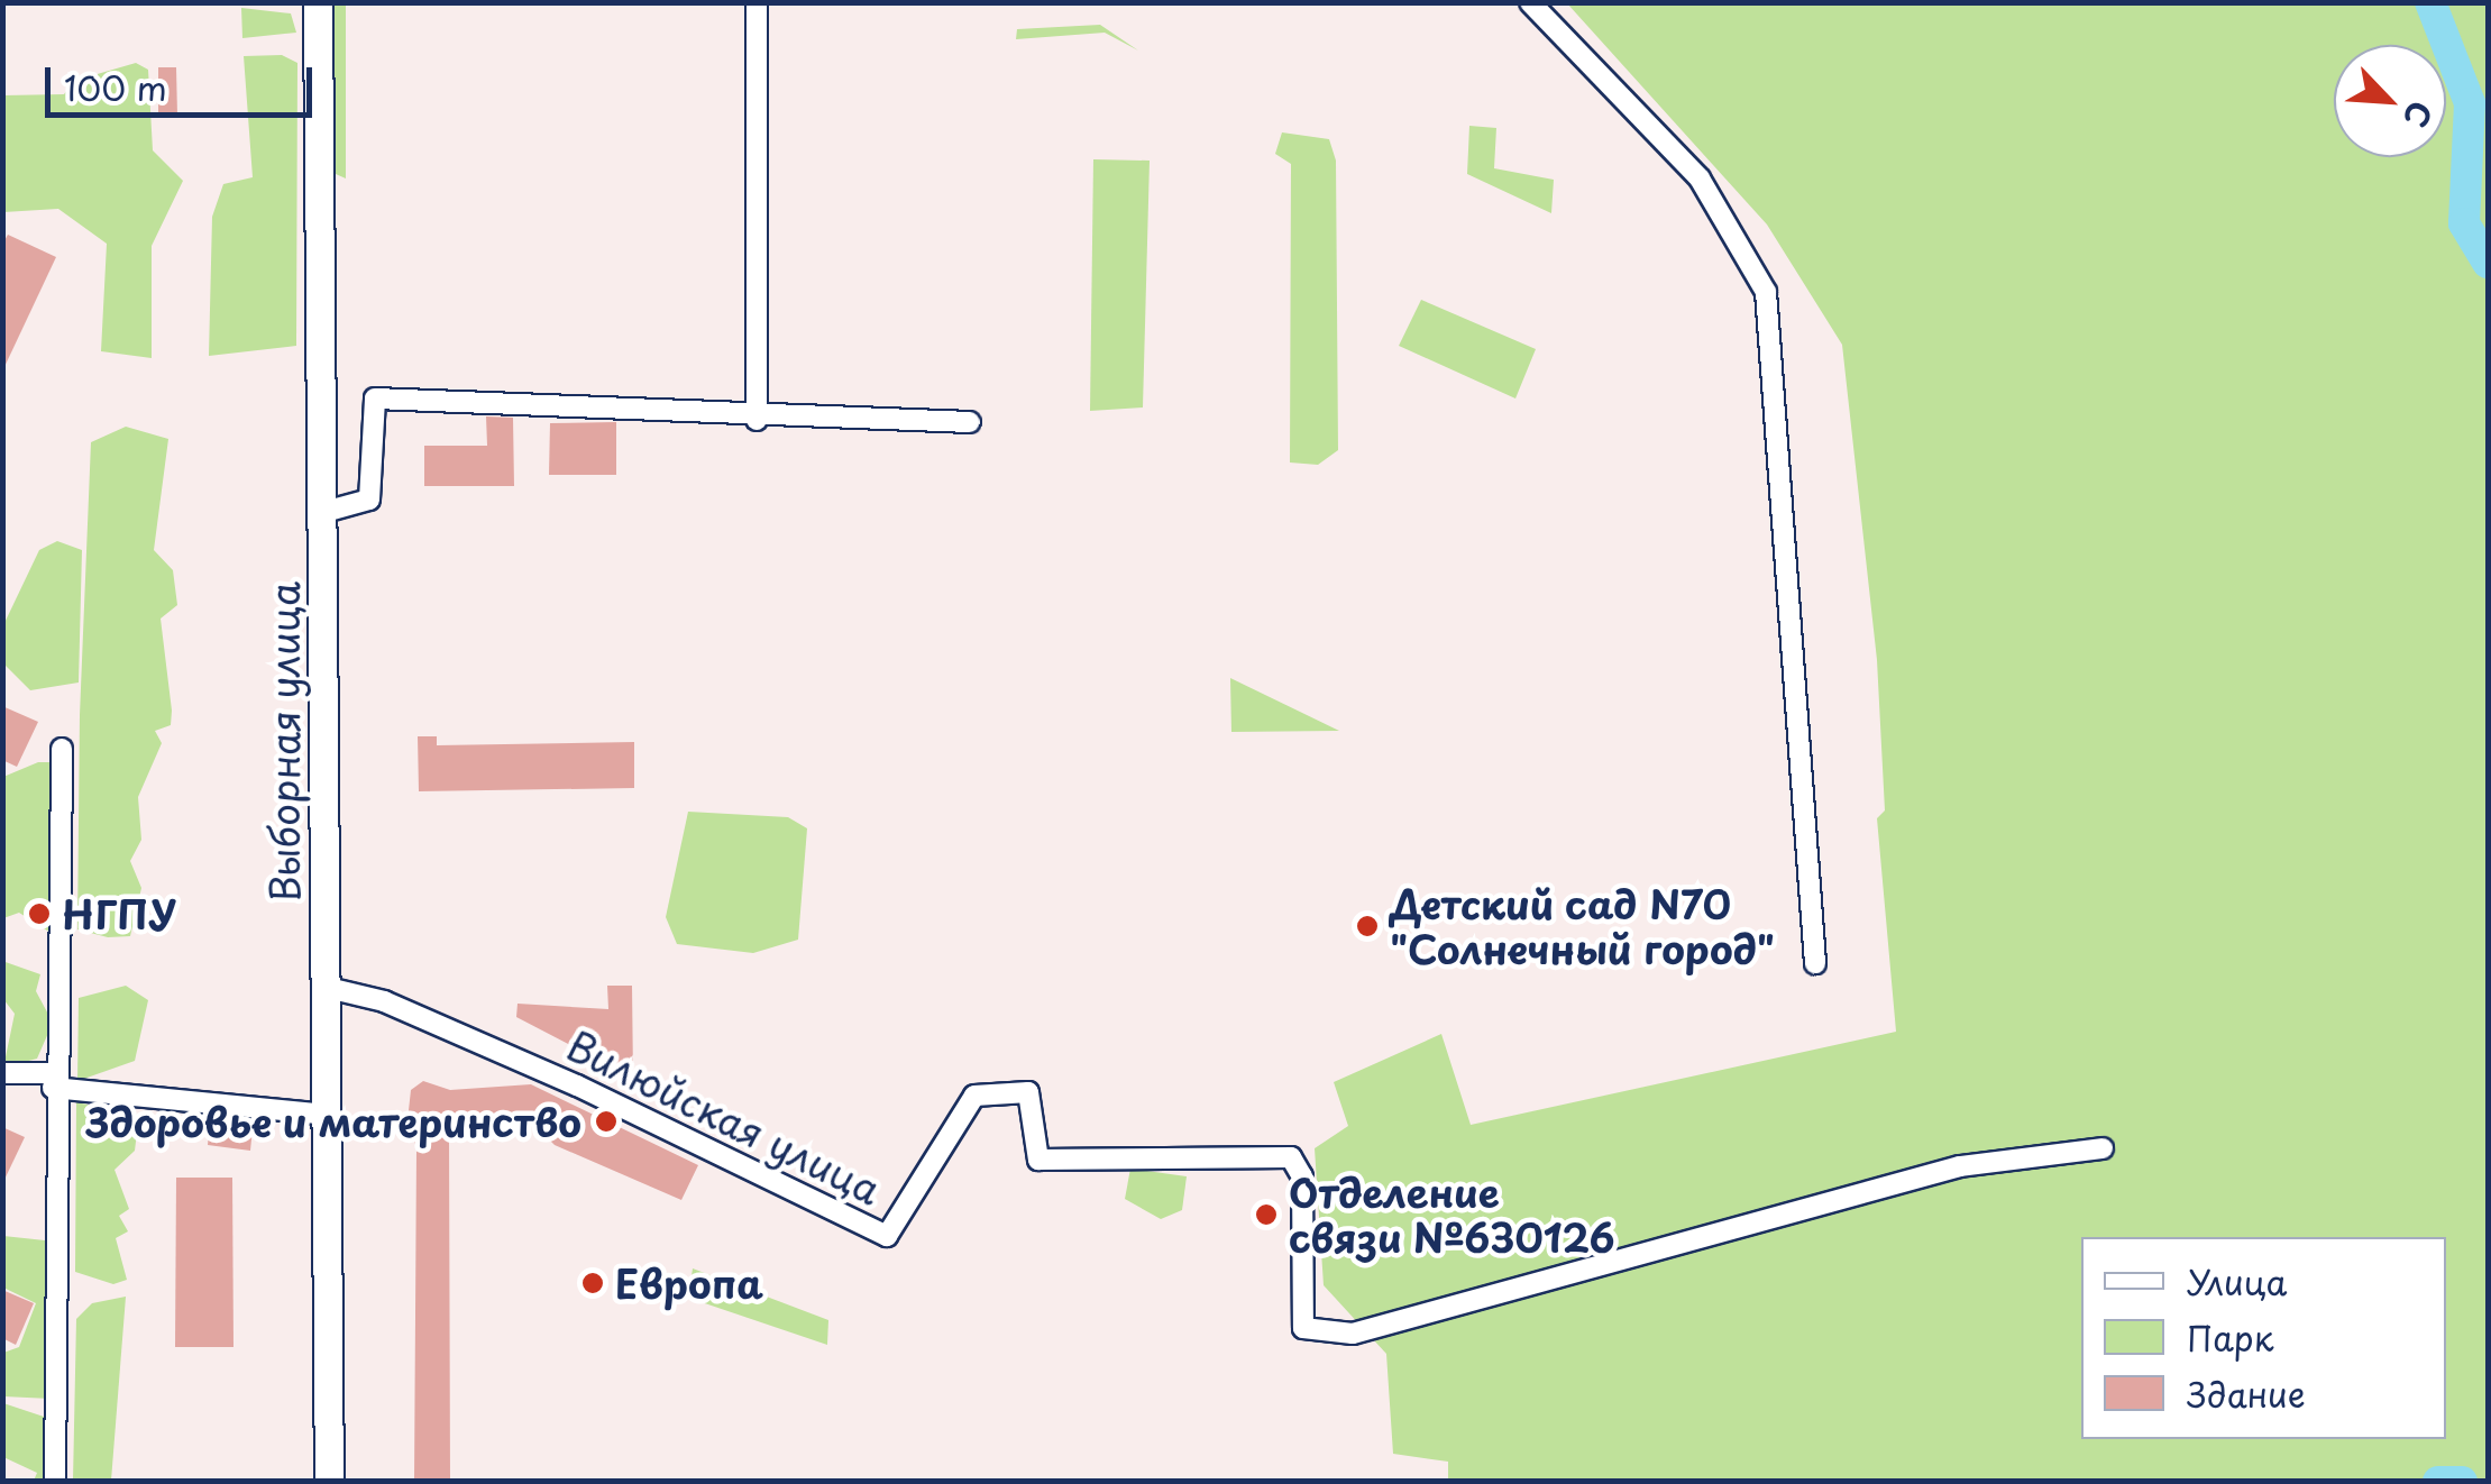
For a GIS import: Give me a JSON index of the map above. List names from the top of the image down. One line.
{"streets":{"main road":["Выборная улица"],"street":["Вилюйская улица"]},"crossings":[["Выборная улица","Вилюйская улица"]],"places":["НГПУ","Детский сад N70 \"Солнечный город\"","Здоровье и материнство","Отделение связи №630126","Европа"],"legend":["Улица","Парк","Здание"],"scale_bar":"100 m","north":"bottom right"}
